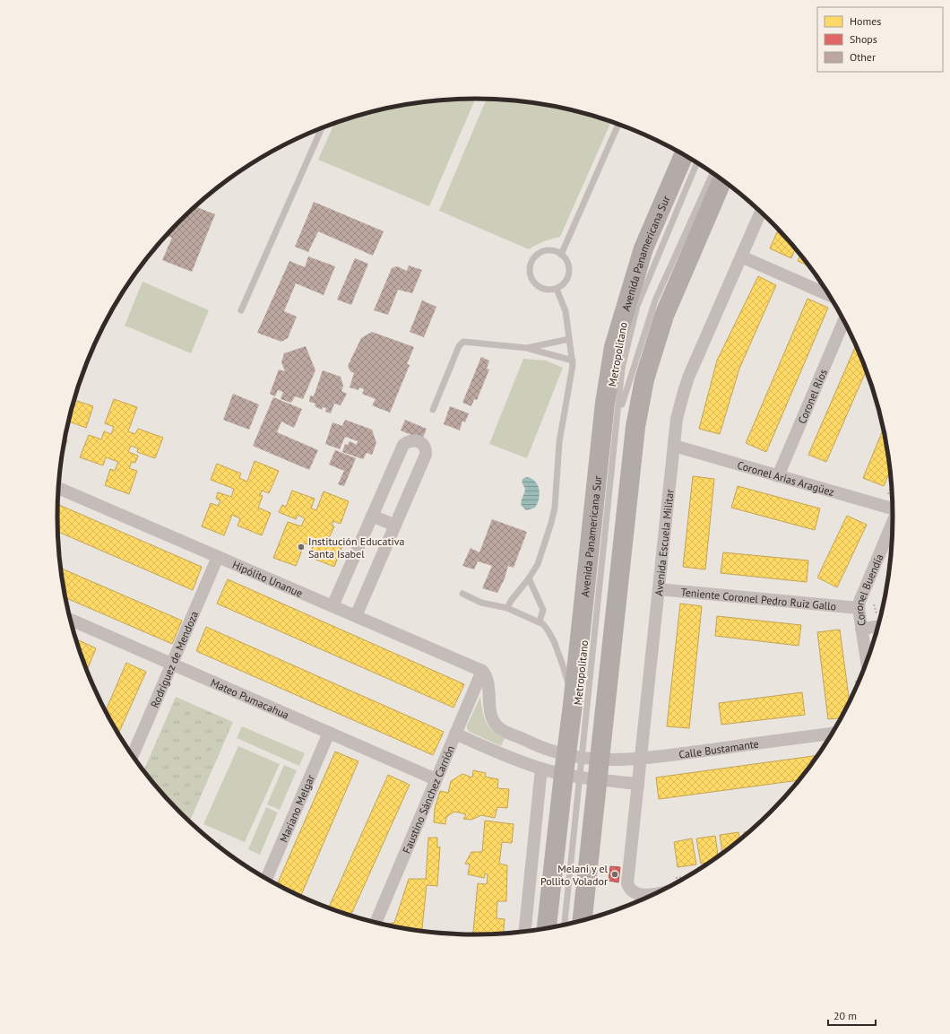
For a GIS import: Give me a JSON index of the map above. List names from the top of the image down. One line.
{"streets":{"main road":["Avenida Panamericana Sur"],"street":["Coronel Ríos","Coronel Arias Aragüez","Avenida Escuela Militar","Hipólito Unanue","Coronel Buendía","Teniente Coronel Pedro Ruiz Gallo","Rodríguez de Mendoza","Mateo Pumacahua","Calle Bustamante","Faustino Sánchez Carrión","Mariano Melgar"],"lane":["Metropolitano"]},"crossings":[["Avenida Panamericana Sur","Metropolitano"],["Avenida Panamericana Sur","Calle Bustamante"],["Metropolitano","Calle Bustamante"],["Coronel Ríos","Coronel Arias Aragüez"],["Coronel Arias Aragüez","Avenida Escuela Militar"],["Avenida Escuela Militar","Teniente Coronel Pedro Ruiz Gallo"],["Avenida Escuela Militar","Calle Bustamante"],["Hipólito Unanue","Rodríguez de Mendoza"],["Hipólito Unanue","Faustino Sánchez Carrión"],["Coronel Buendía","Teniente Coronel Pedro Ruiz Gallo"],["Rodríguez de Mendoza","Mateo Pumacahua"],["Mateo Pumacahua","Faustino Sánchez Carrión"],["Mateo Pumacahua","Mariano Melgar"]],"places":["Institución Educativa Santa Isabel","Melani y el Pollito Volador"],"legend":["Homes","Shops","Other"],"scale_bar":"20 m"}
